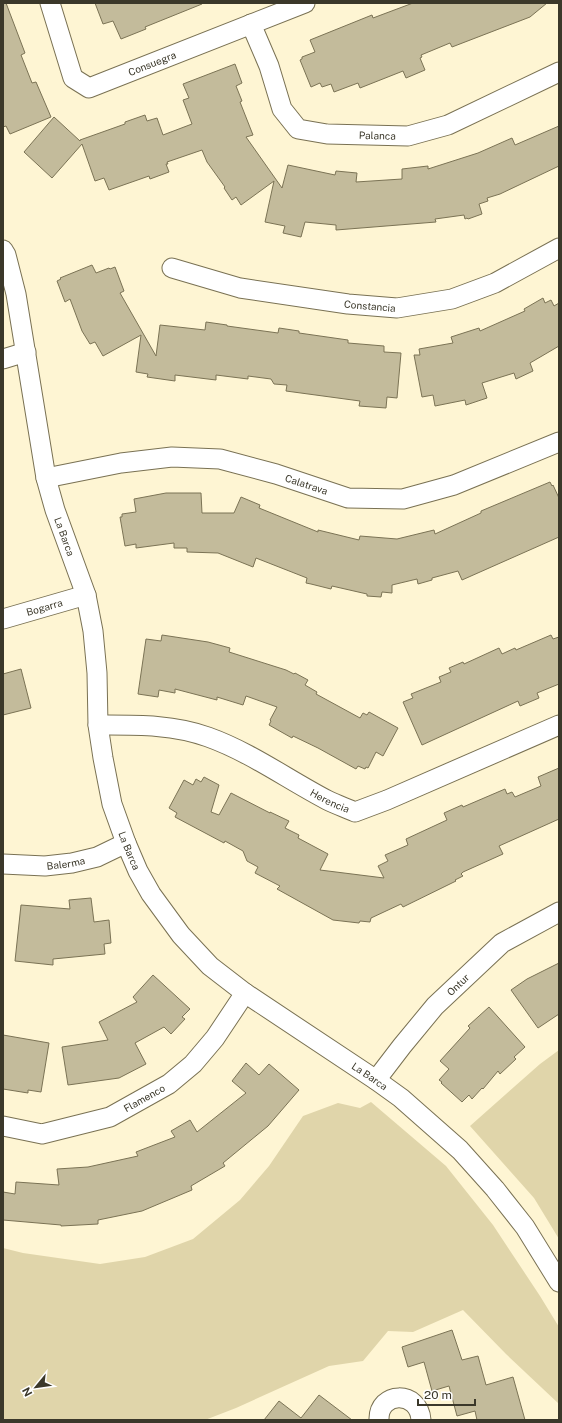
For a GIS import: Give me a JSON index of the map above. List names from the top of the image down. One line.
{"streets":{"street":["Consuegra","Palanca","Constancia","Calatrava","La Barca","Bogarra","Herencia","Balerma","Ontur","Flamenco"]},"crossings":[["Consuegra","Palanca"],["Calatrava","La Barca"],["La Barca","Bogarra"],["La Barca","Herencia"],["La Barca","Balerma"],["La Barca","Ontur"],["La Barca","Flamenco"]],"scale_bar":"20 m","north":"bottom left"}
